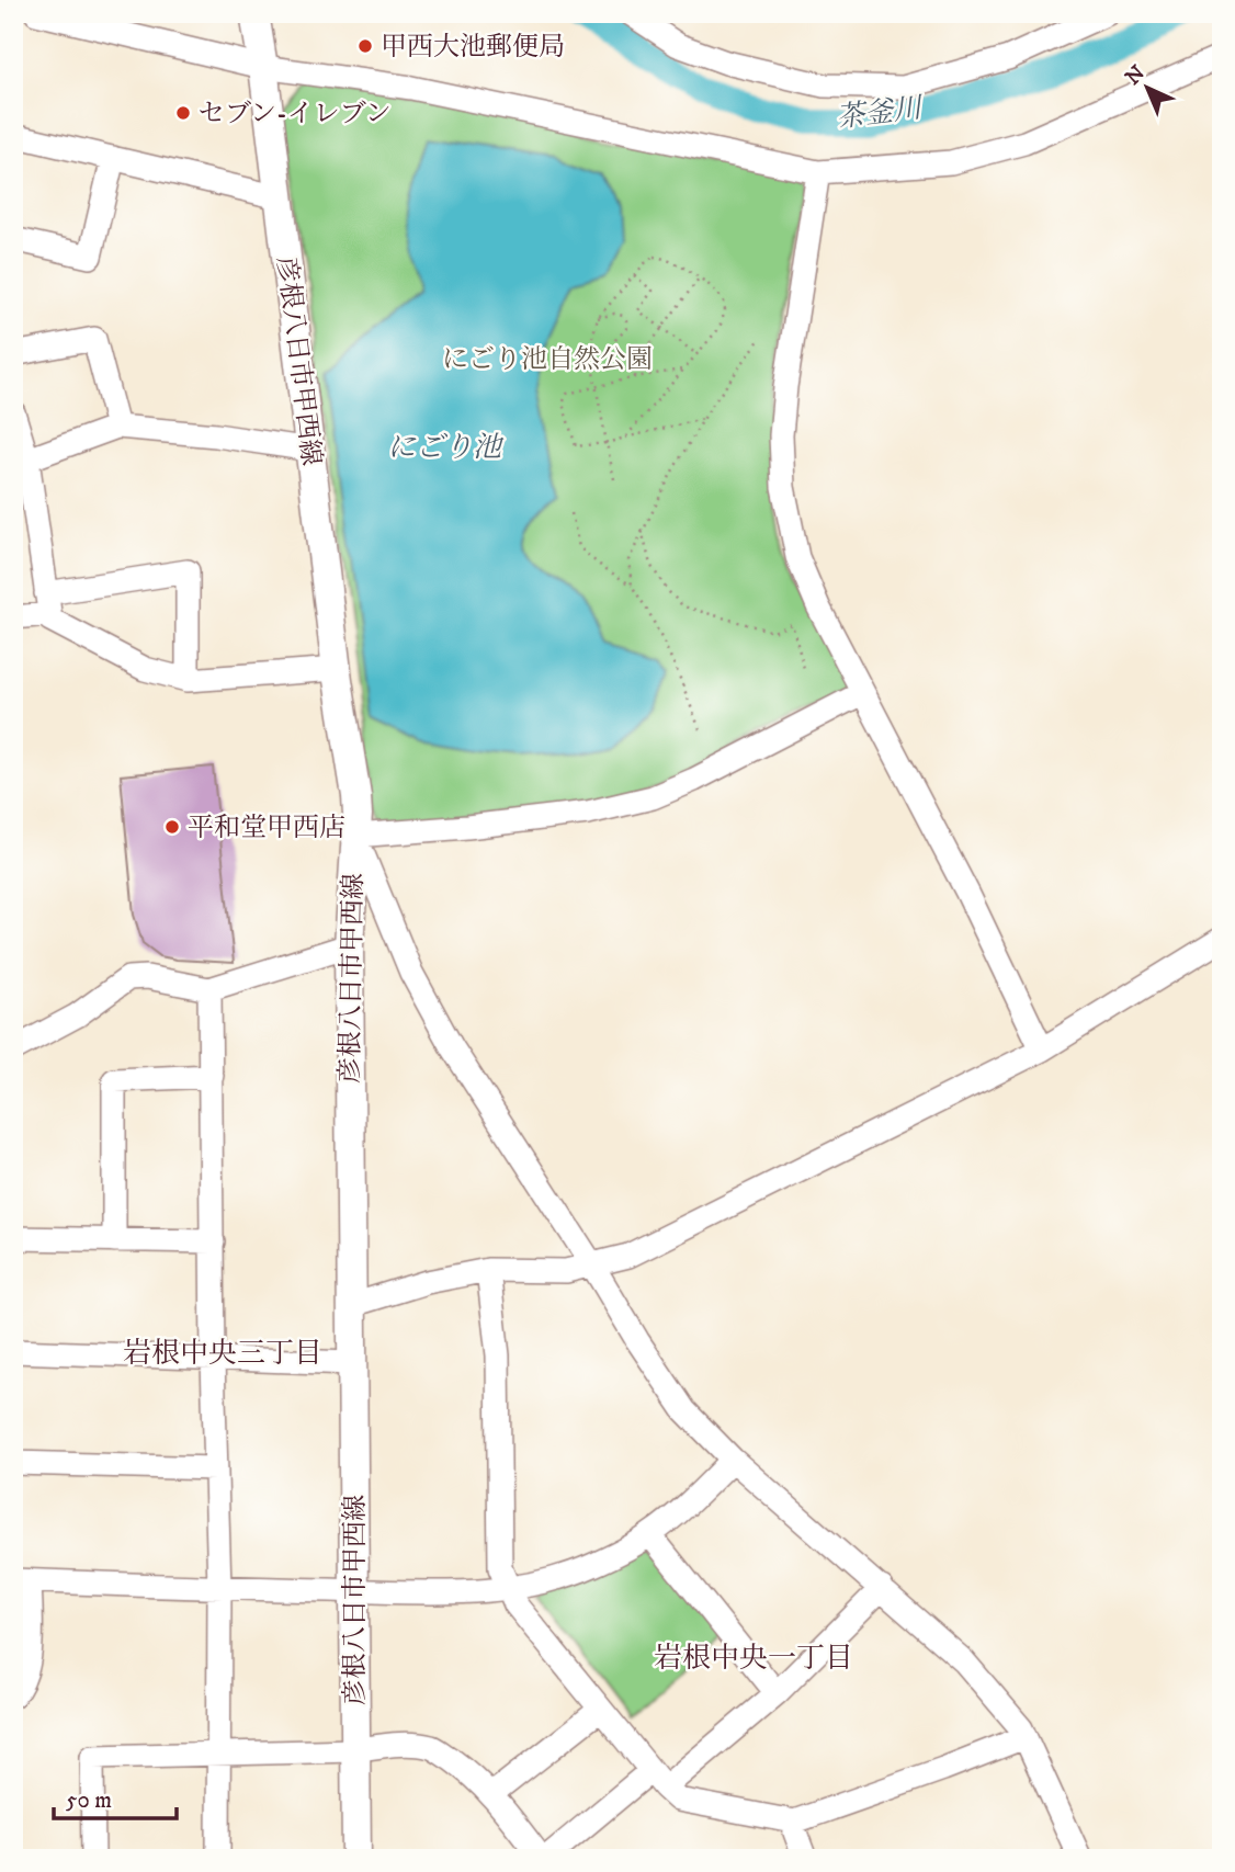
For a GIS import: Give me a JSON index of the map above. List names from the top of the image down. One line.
{"streets":{"main road":["彦根八日市甲西線"]},"districts":["岩根中央三丁目","岩根中央一丁目"],"water":["茶釜川","にごり池"],"parks":["にごり池自然公園"],"places":["甲西大池郵便局","セブン-イレブン","平和堂甲西店"],"scale_bar":"50 m","north":"top left"}
